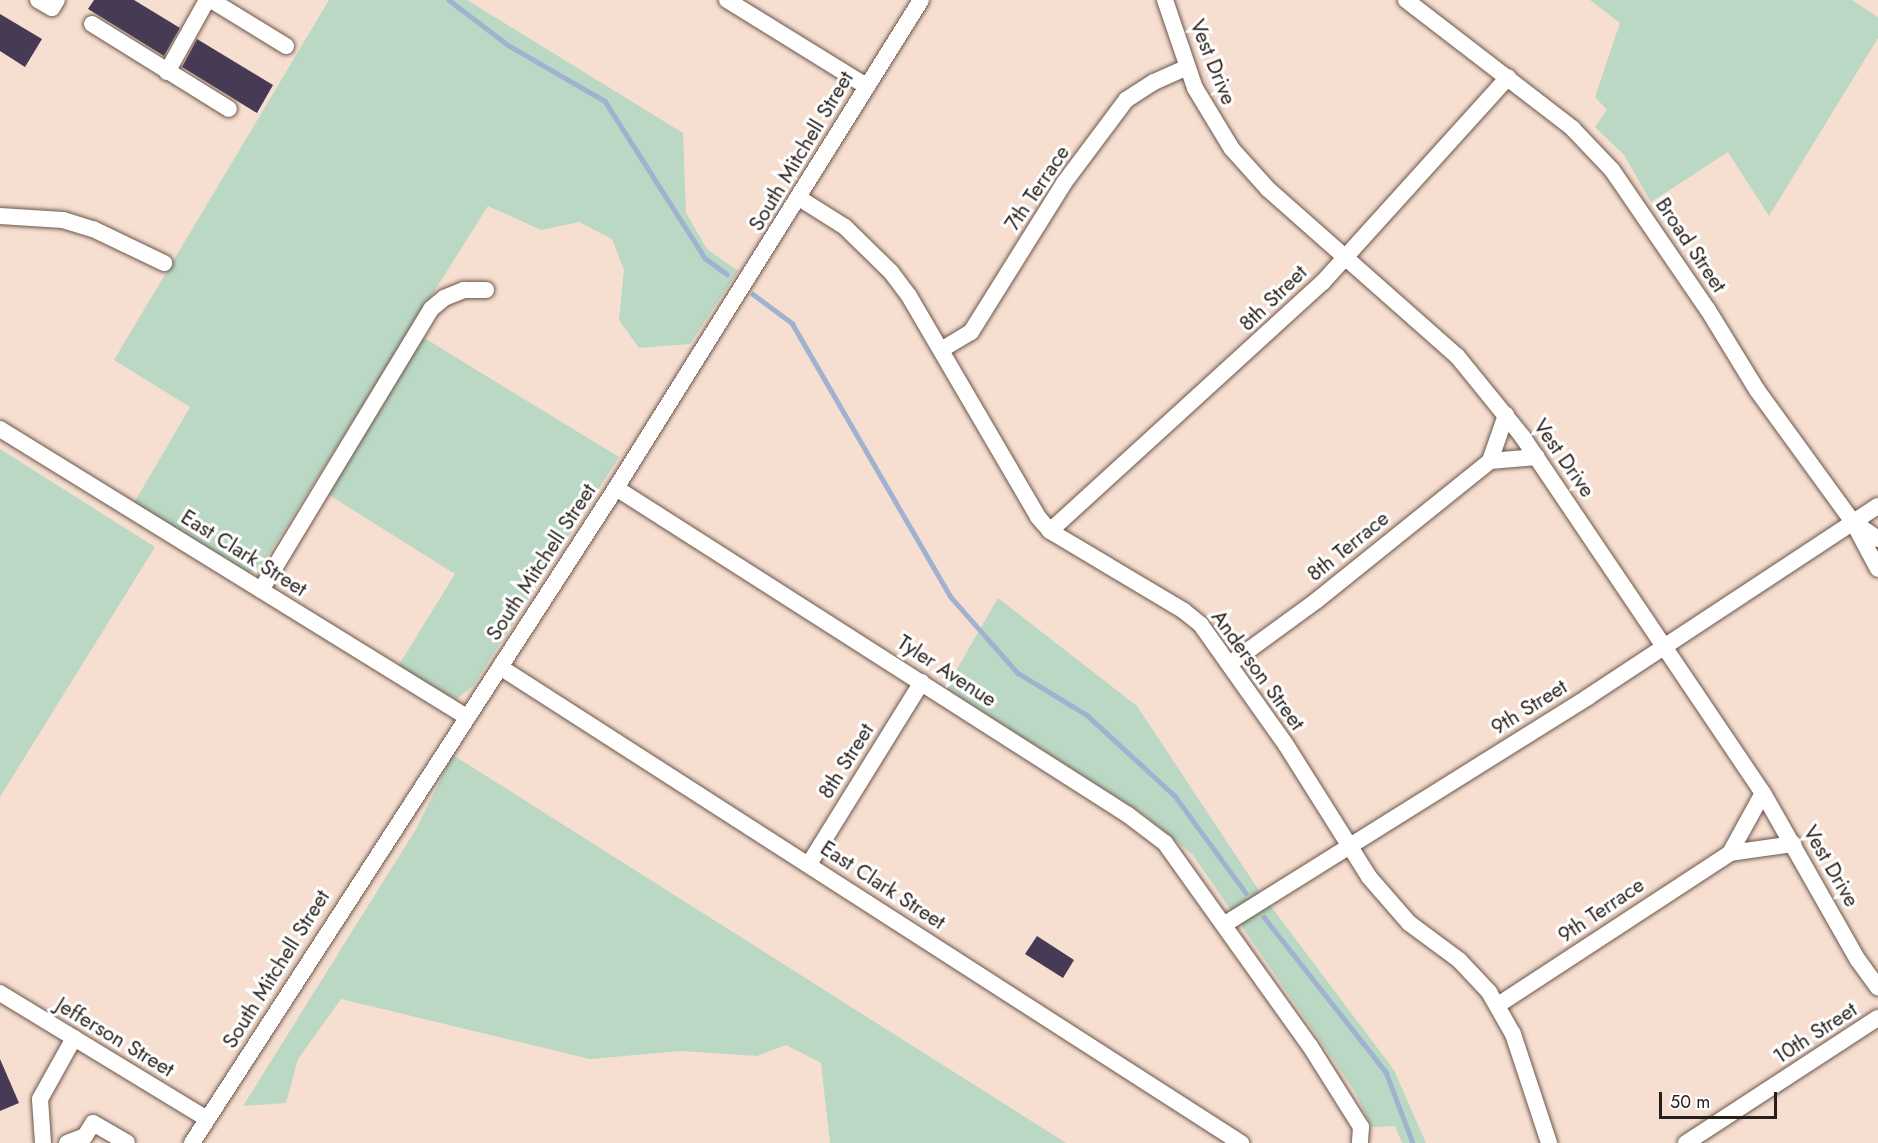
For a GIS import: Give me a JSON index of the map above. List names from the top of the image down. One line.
{"streets":{"street":["Vest Drive","South Mitchell Street","7th Terrace","Broad Street","8th Street","8th Terrace","East Clark Street","Anderson Street","Tyler Avenue","9th Street","9th Terrace","10th Street","Jefferson Street"]},"crossings":[["Vest Drive","7th Terrace"],["Vest Drive","8th Street"],["Vest Drive","9th Street"],["Vest Drive","9th Terrace"],["South Mitchell Street","East Clark Street"],["South Mitchell Street","Anderson Street"],["South Mitchell Street","Tyler Avenue"],["South Mitchell Street","Jefferson Street"],["7th Terrace","Anderson Street"],["Broad Street","8th Street"],["Broad Street","9th Street"],["8th Street","East Clark Street"],["8th Street","Anderson Street"],["8th Street","Tyler Avenue"],["8th Terrace","Anderson Street"],["Anderson Street","9th Street"],["Anderson Street","9th Terrace"],["Tyler Avenue","9th Street"]],"scale_bar":"50 m"}
